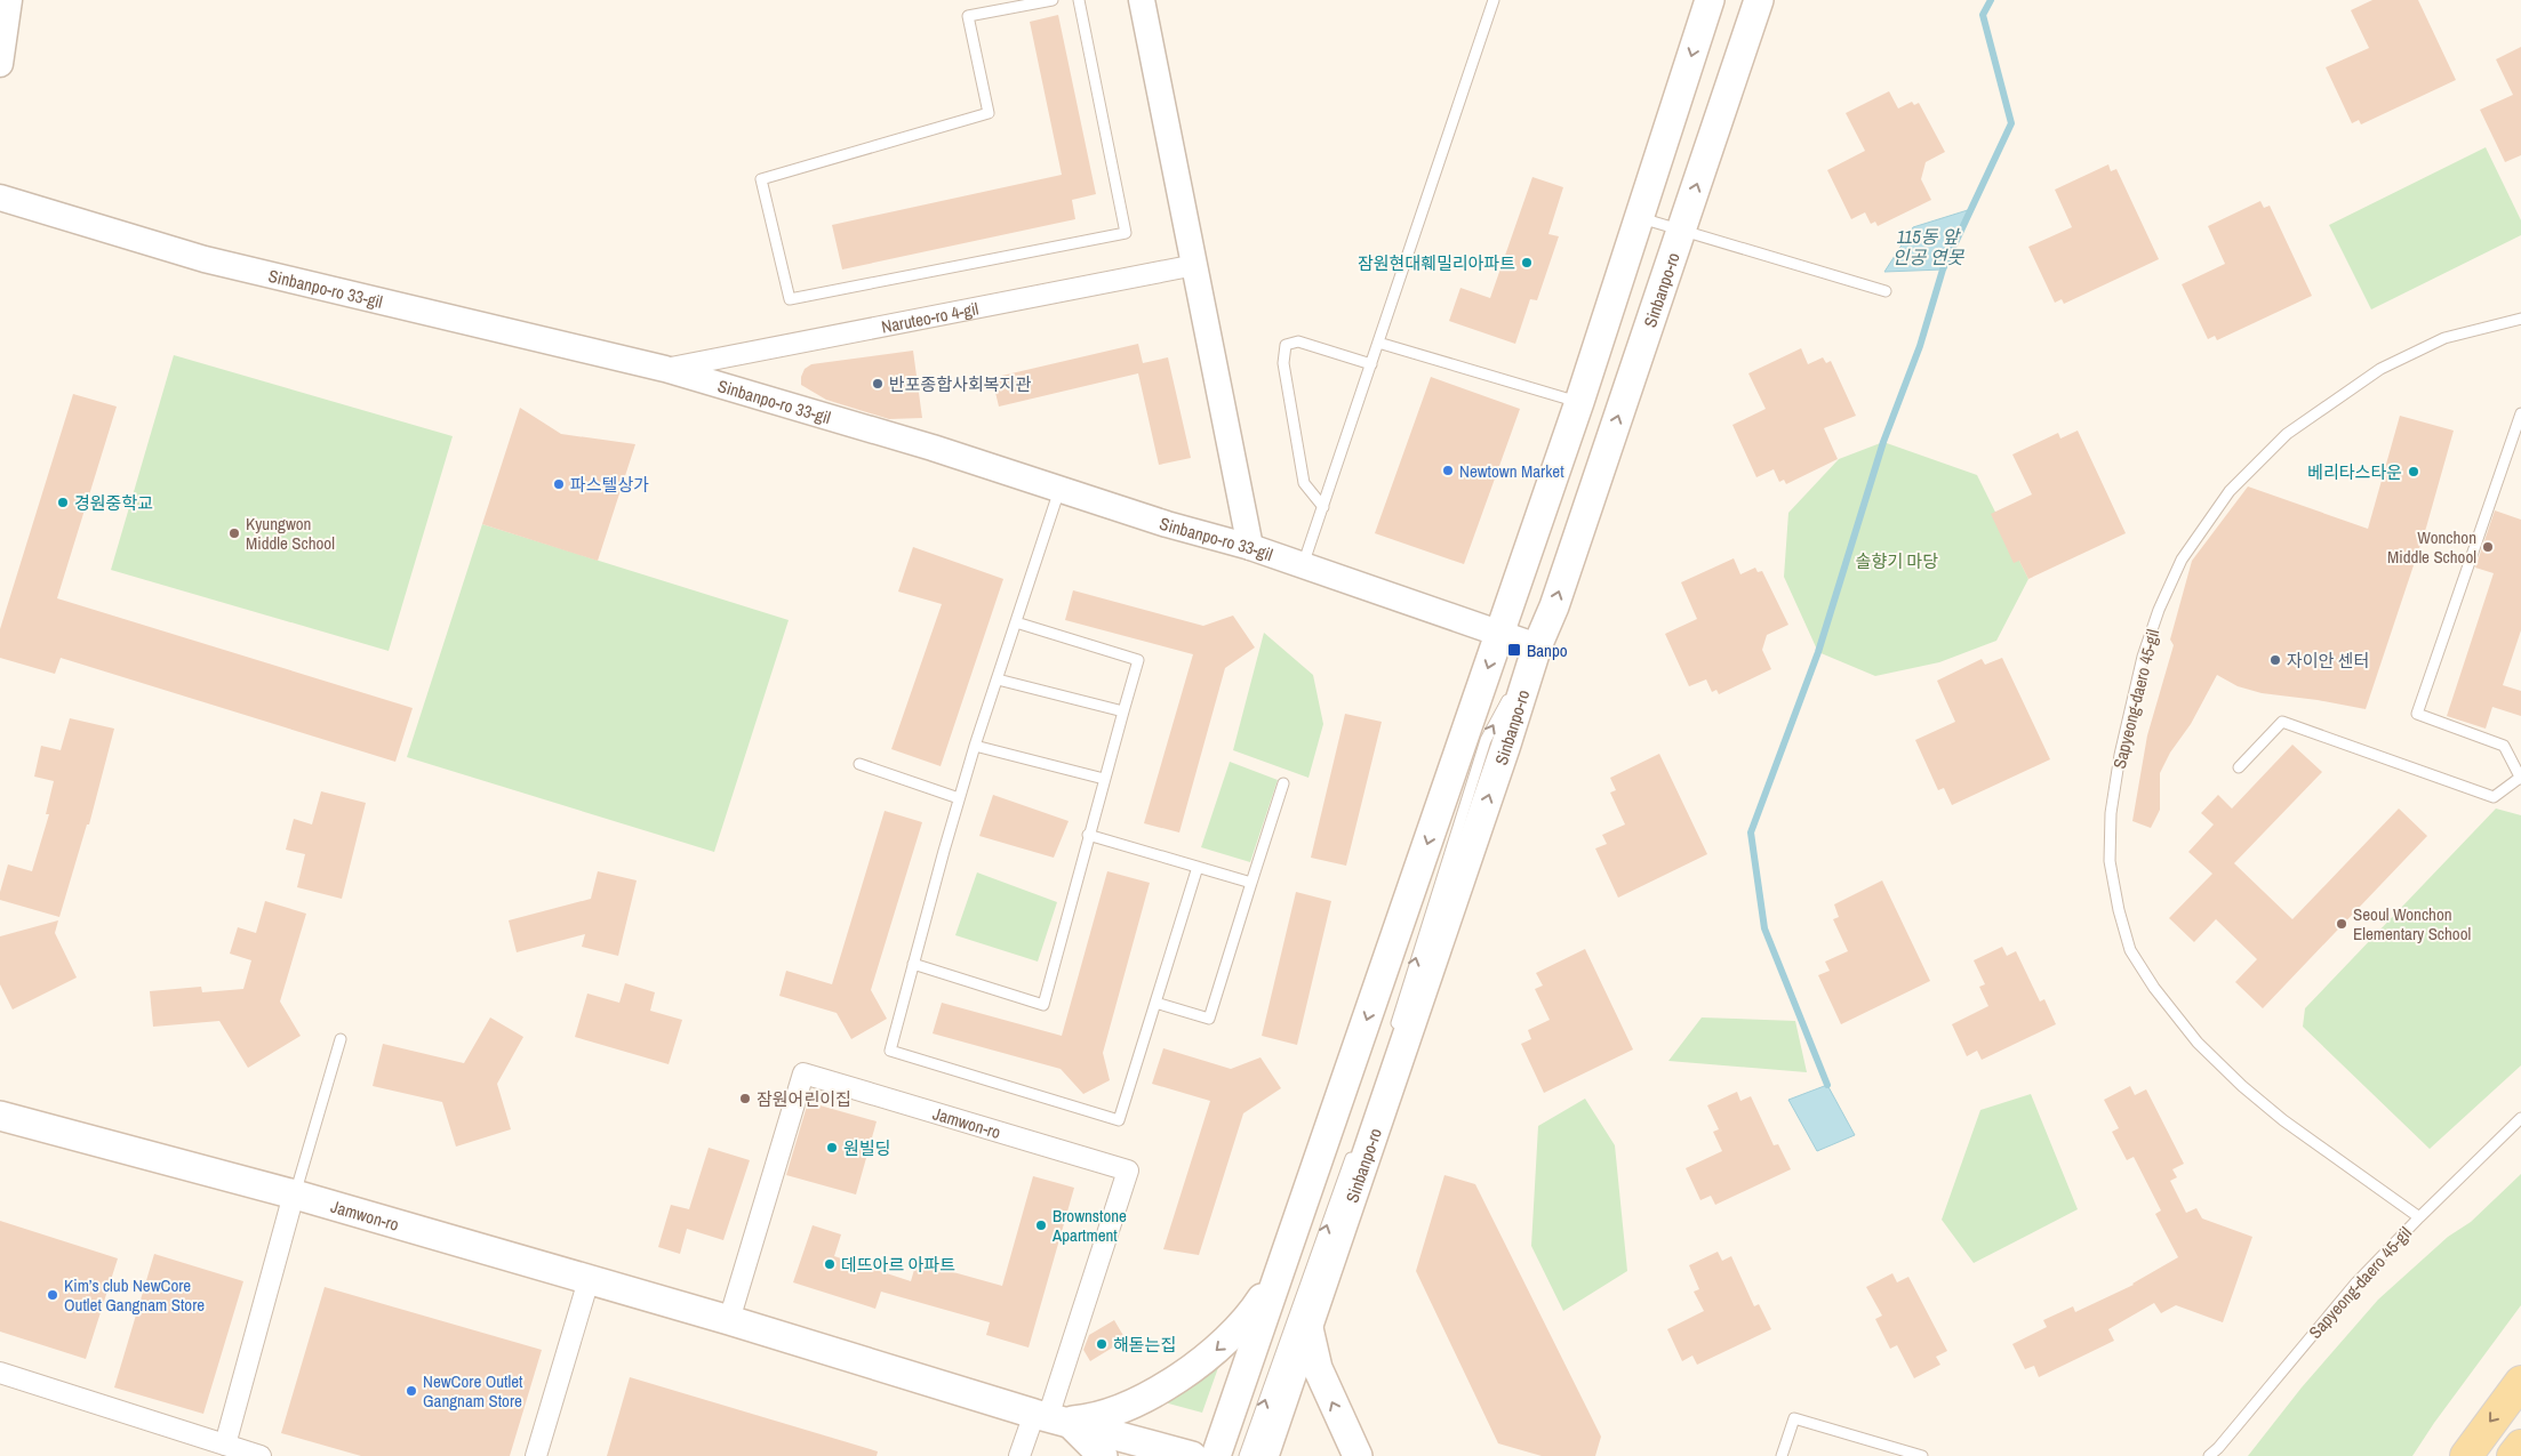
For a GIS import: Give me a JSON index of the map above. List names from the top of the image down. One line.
{"streets":{"main road":["Sinbanpo-ro","Jamwon-ro"],"street":["Sinbanpo-ro 33-gil","Naruteo-ro 4-gil"],"lane":["Sapyeong-daero 45-gil"]},"crossings":[["Sinbanpo-ro 33-gil","Sinbanpo-ro"],["Sinbanpo-ro 33-gil","Naruteo-ro 4-gil"]],"water":["115동 앞 인공 연못"],"parks":["솔향기 마당"],"places":{"other":["잠원현대훼밀리아파트","반포종합사회복지관","Newtown Market","베리타스타운","파스텔상가","경원중학교","Kyungwon Middle School","Wonchon Middle School","자이안 센터","Seoul Wonchon Elementary School","잠원어린이집","원빌딩","Brownstone Apartment","데뜨아르 아파트","Kim’s club NewCore Outlet Gangnam Store","해돋는집","NewCore Outlet Gangnam Store"],"transit":["Banpo"]}}
